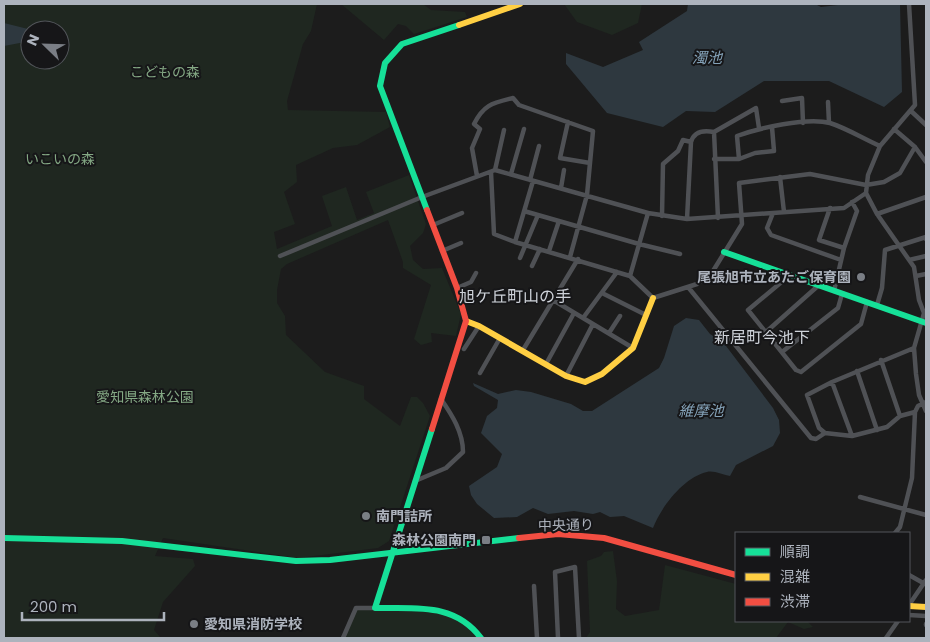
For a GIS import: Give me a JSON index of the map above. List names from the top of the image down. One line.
{"streets":{"street":["中央通り"]},"districts":["旭ケ丘町山の手","新居町今池下"],"water":["濁池","維摩池"],"parks":["こどもの森","いこいの森","愛知県森林公園"],"places":{"other":["尾張旭市立あたご保育園","南門詰所","愛知県消防学校"],"transit":["森林公園南門"]},"legend":["順調","混雑","渋滞"],"scale_bar":"200 m","north":"top left"}
